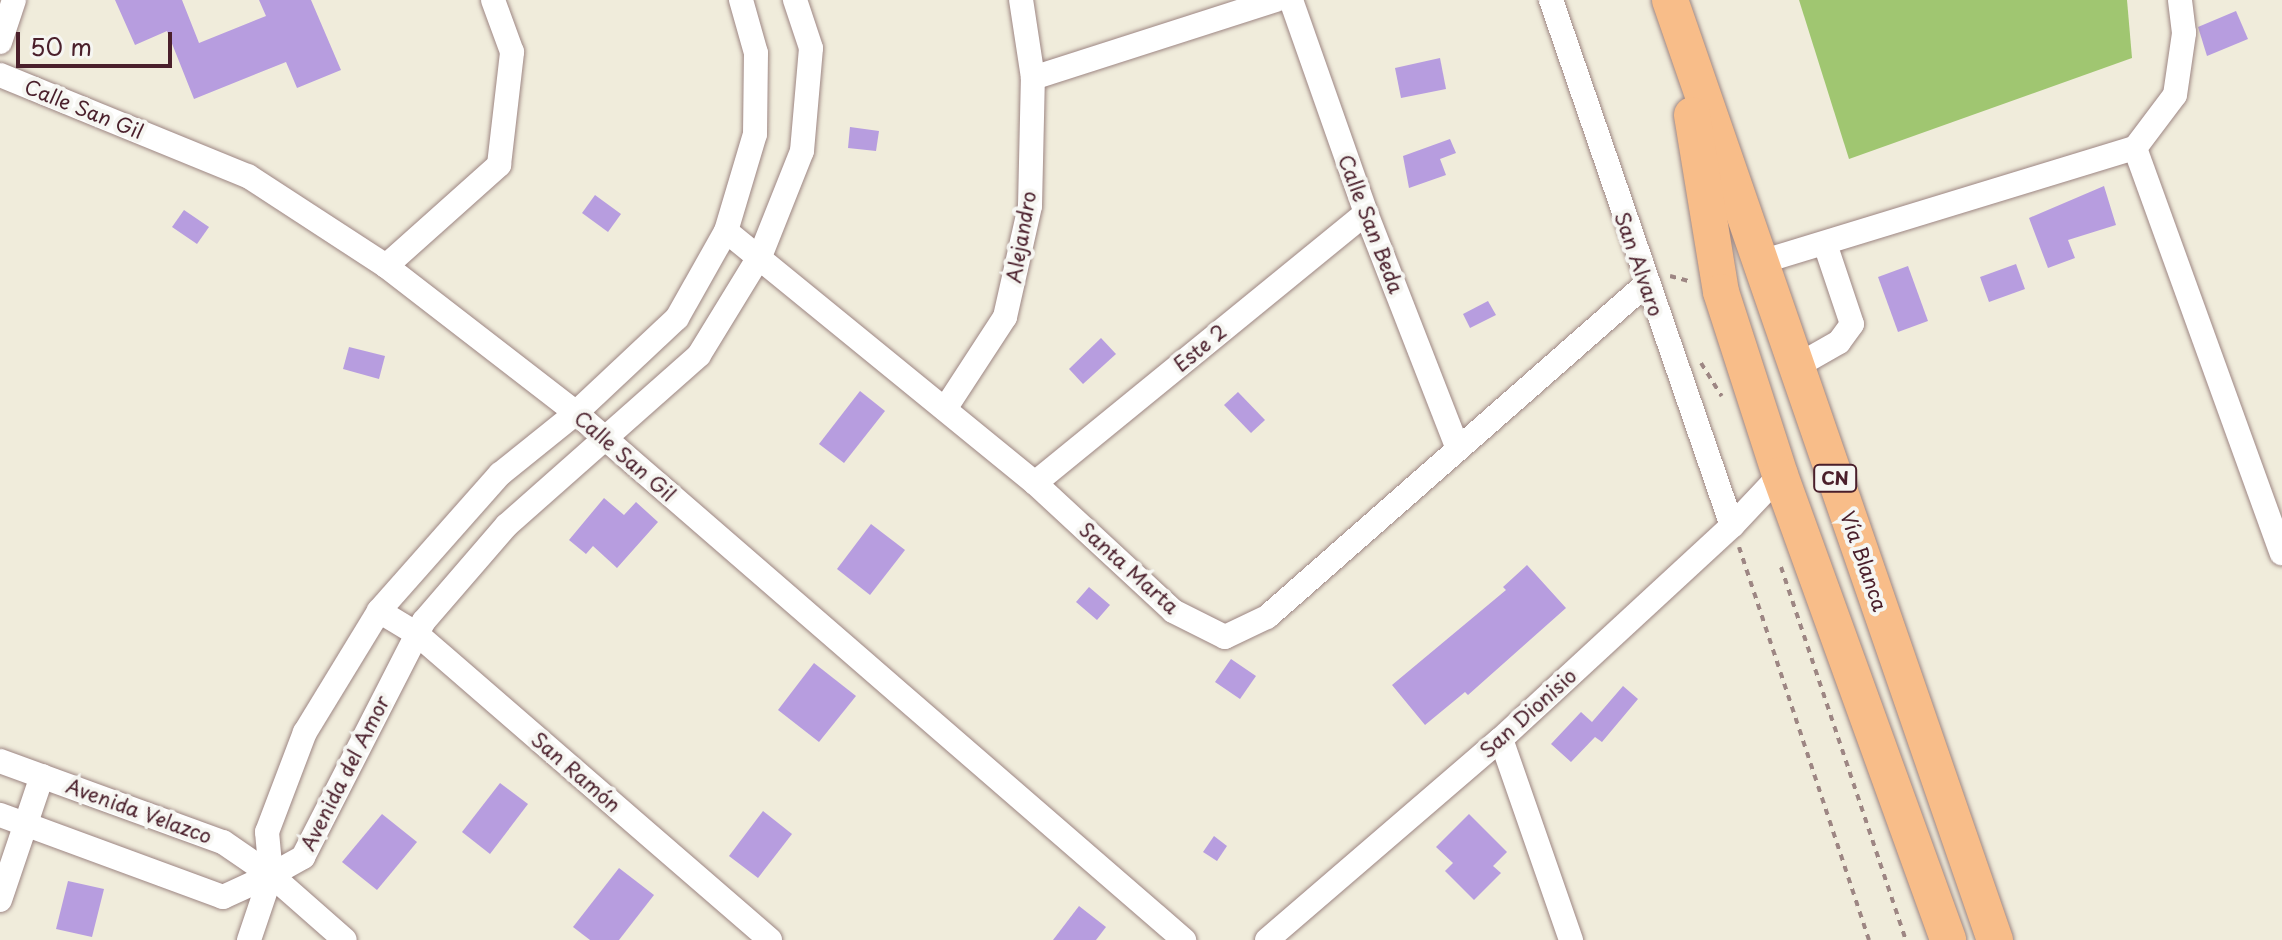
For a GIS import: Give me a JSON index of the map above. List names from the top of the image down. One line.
{"streets":{"highway":["CN","Vía Blanca"],"street":["Calle San Gil","Calle San Beda","Alejandro","San Alvaro","Este 2","Santa Marta","San Dionisio","San Ramón","Avenida del Amor","Avenida Velazco"]},"crossings":[["Calle San Gil","Avenida del Amor"],["Calle San Beda","Este 2"],["Calle San Beda","Santa Marta"],["Alejandro","Santa Marta"],["San Alvaro","Santa Marta"],["San Alvaro","San Dionisio"],["Este 2","Santa Marta"],["CN","Vía Blanca"],["CN","San Dionisio"],["Santa Marta","Avenida del Amor"],["San Ramón","Avenida del Amor"],["Avenida del Amor","Avenida Velazco"]],"scale_bar":"50 m"}
